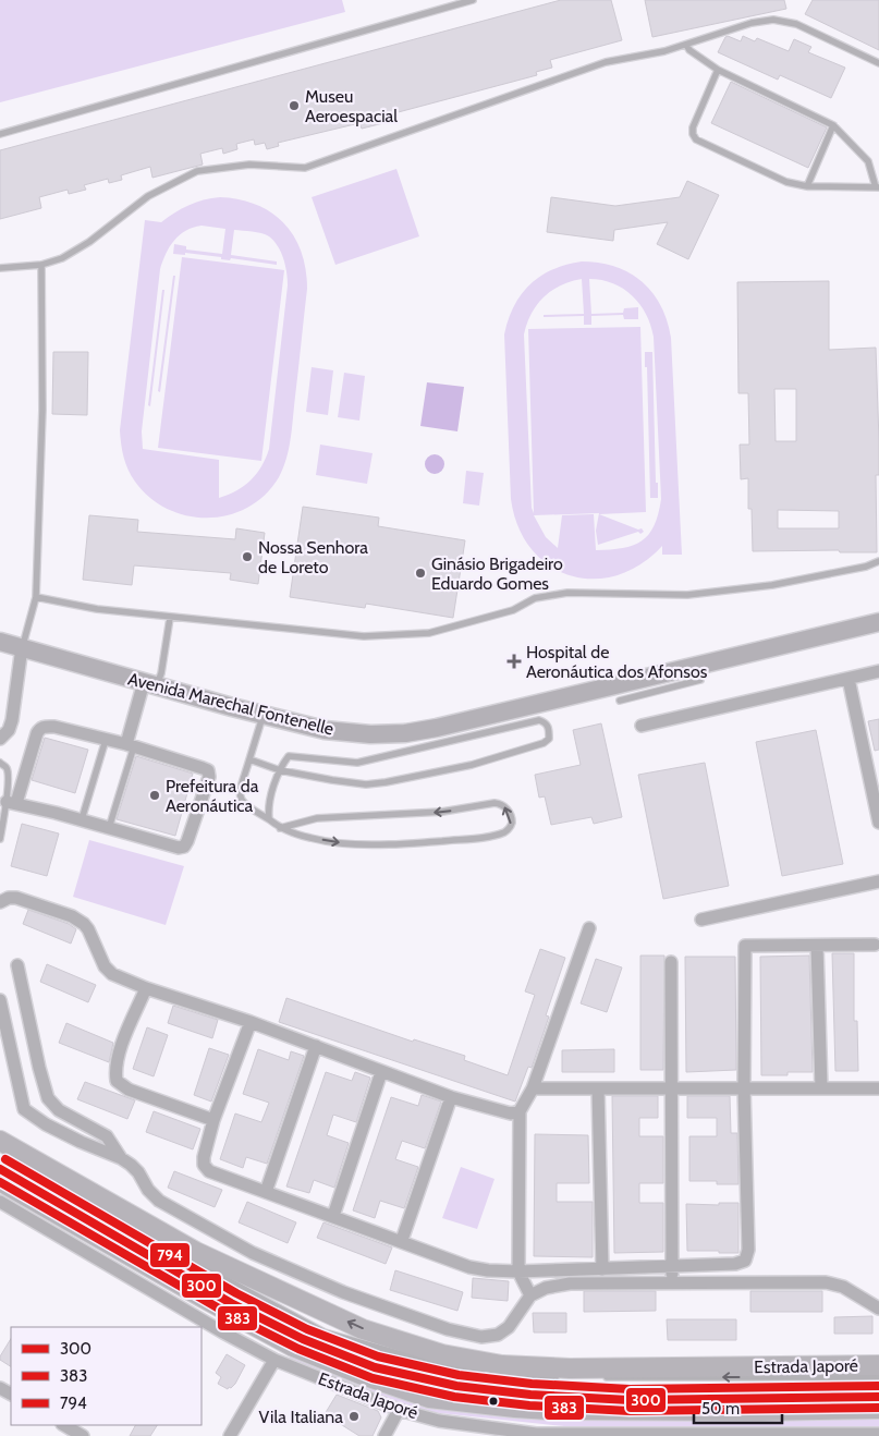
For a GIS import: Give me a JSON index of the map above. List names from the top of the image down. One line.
{"streets":{"main road":["Avenida Marechal Fontenelle","Estrada Japoré"]},"places":{"other":["Museu Aeroespacial","Nossa Senhora de Loreto","Ginásio Brigadeiro Eduardo Gomes","Prefeitura da Aeronáutica","Vila Italiana"],"health":["Hospital de Aeronáutica dos Afonsos"]},"lines":["transit line 794","transit line 300","transit line 383"],"legend":["300","383","794"],"scale_bar":"50 m"}
